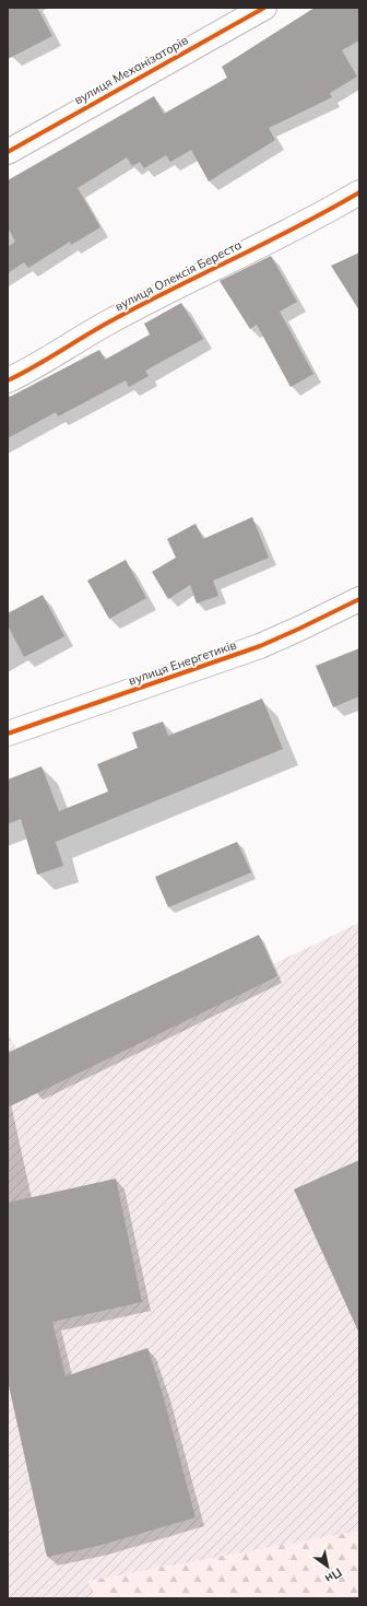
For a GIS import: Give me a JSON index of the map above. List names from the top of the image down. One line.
{"streets":{"street":["вулиця Механізаторів","вулиця Олексія Береста","вулиця Енергетиків"]},"north":"bottom right"}
